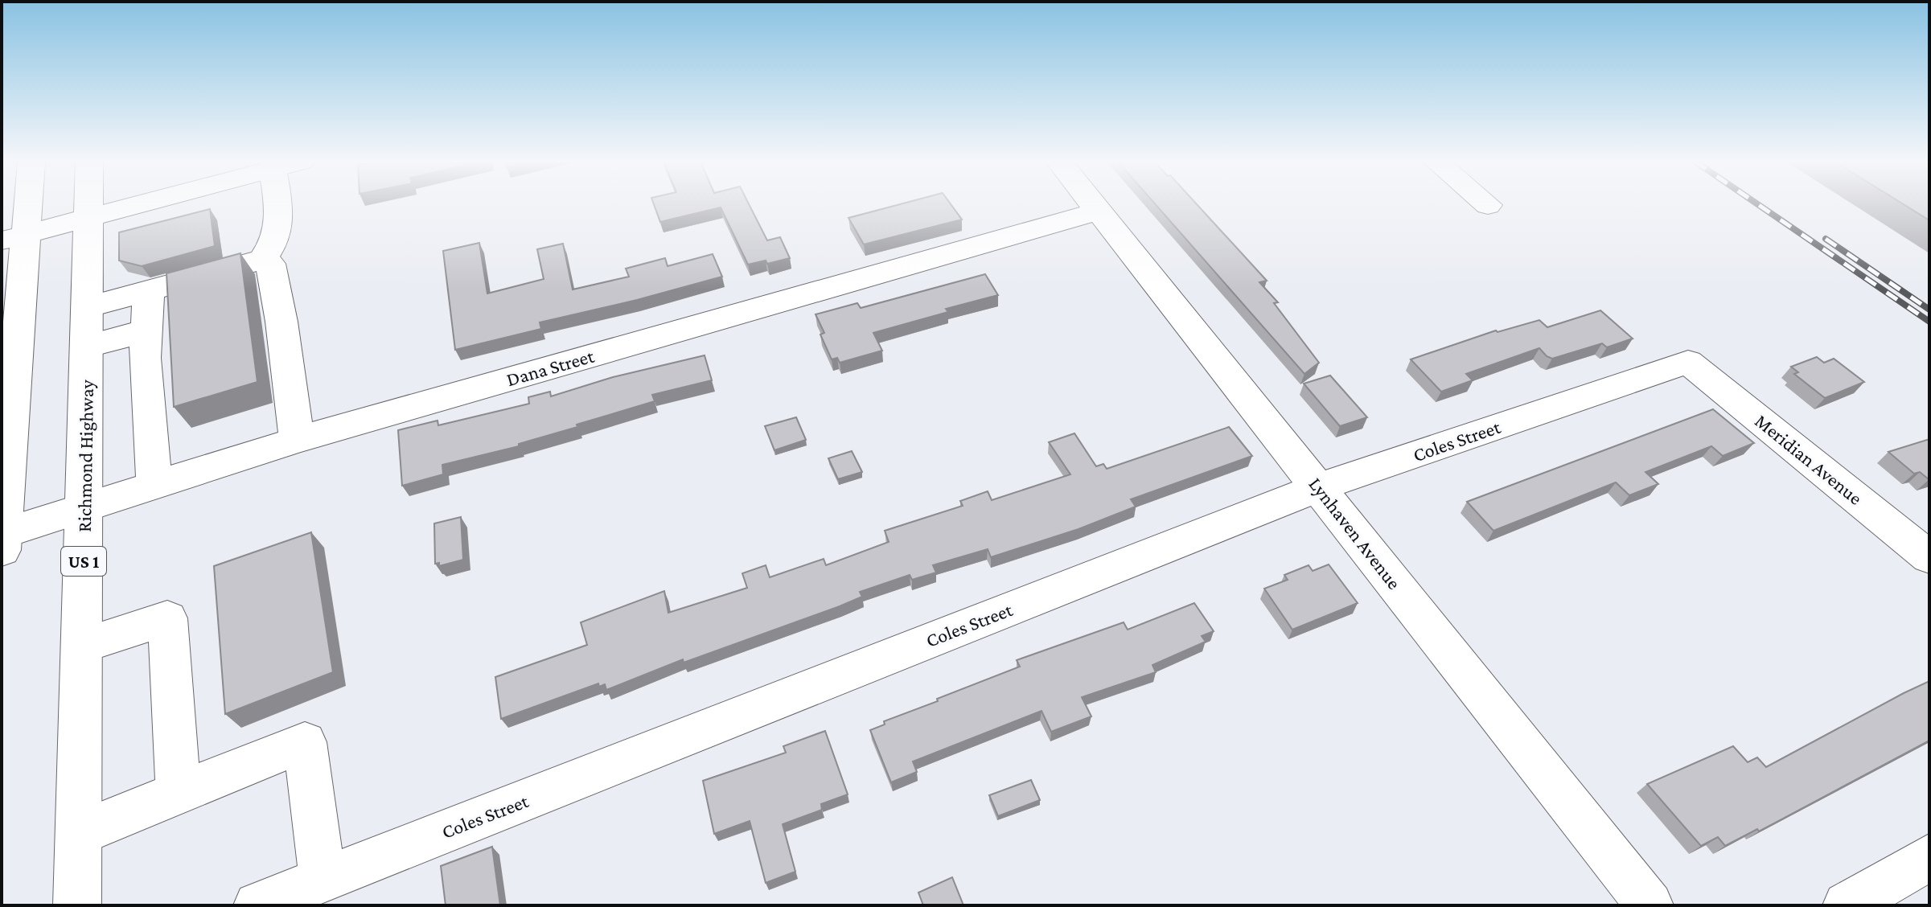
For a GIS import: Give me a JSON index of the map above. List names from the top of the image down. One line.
{"streets":{"street":["Dana Street","Coles Street","Richmond Highway","Meridian Avenue","Lynhaven Avenue","US 1"]},"crossings":[["Dana Street","Richmond Highway"],["Dana Street","Lynhaven Avenue"],["Coles Street","Meridian Avenue"],["Coles Street","Lynhaven Avenue"]]}
